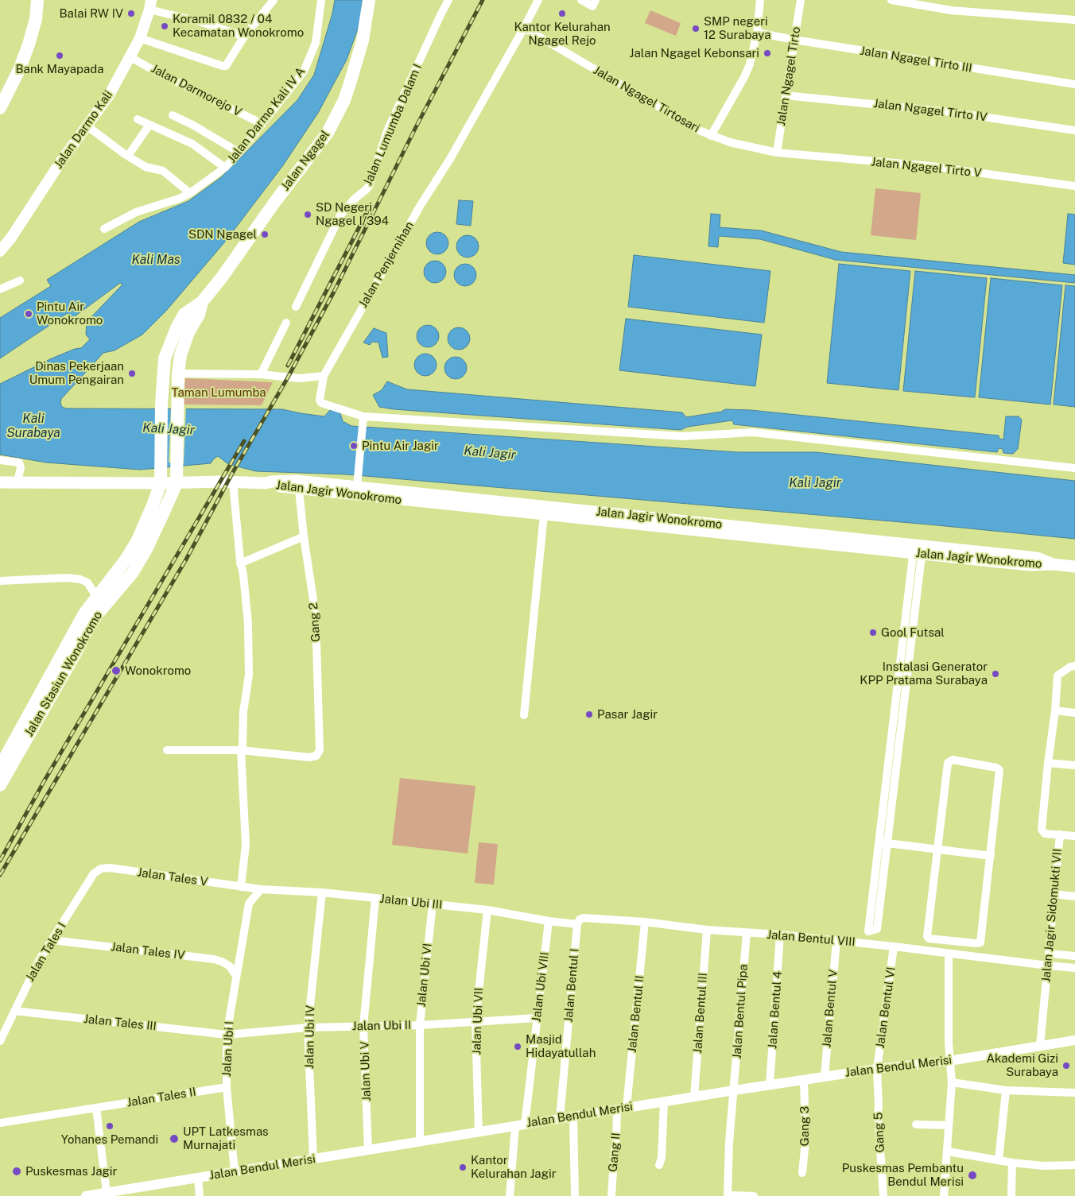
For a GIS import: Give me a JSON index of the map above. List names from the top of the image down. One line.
{"streets":{"highway":["Jalan Ngagel","Jalan Stasiun Wonokromo"],"main road":["Jalan Darmo Kali","Jalan Jagir Wonokromo"],"street":["Jalan Ngagel Tirto III","Jalan Ngagel Tirto","Jalan Darmorejo V","Jalan Ngagel Tirtosari","Jalan Ngagel Tirto IV","Jalan Darmo Kali IV A","Jalan Lumumba Dalam I","Jalan Ngagel Tirto V","Jalan Penjernihan","Gang 2","Jalan Tales V","Jalan Ubi III","Jalan Jagir Sidomukti VII","Jalan Bentul VIII","Jalan Tales IV","Jalan Tales I","Jalan Ubi VI","Jalan Bentul I","Jalan Ubi VIII","Jalan Bentul VI","Jalan Bentul V","Jalan Bentul 4","Jalan Bentul Pipa","Jalan Bentul III","Jalan Bentul II","Jalan Ubi VII","Jalan Tales III","Jalan Ubi II","Jalan Ubi IV","Jalan Ubi I","Jalan Bendul Merisi","Jalan Ubi V","Jalan Tales II","Gang 3","Gang 5","Gang II"]},"crossings":[["Jalan Ngagel Tirto III","Jalan Ngagel Tirto"],["Jalan Ngagel Tirto","Jalan Ngagel Tirtosari"],["Jalan Ngagel Tirto","Jalan Ngagel Tirto IV"],["Jalan Ngagel Tirto","Jalan Ngagel Tirto V"],["Jalan Darmorejo V","Jalan Darmo Kali IV A"],["Jalan Darmorejo V","Jalan Darmo Kali"],["Jalan Ngagel Tirtosari","Jalan Ngagel Tirto V"],["Jalan Ngagel Tirtosari","Jalan Penjernihan"],["Jalan Ngagel","Jalan Jagir Wonokromo"],["Jalan Ngagel","Jalan Stasiun Wonokromo"],["Jalan Jagir Wonokromo","Gang 2"],["Jalan Jagir Wonokromo","Jalan Stasiun Wonokromo"],["Jalan Tales V","Jalan Ubi III"],["Jalan Tales V","Jalan Tales I"],["Jalan Tales V","Jalan Ubi I"],["Jalan Ubi III","Jalan Bentul VIII"],["Jalan Ubi III","Jalan Ubi VI"],["Jalan Ubi III","Jalan Bentul I"],["Jalan Ubi III","Jalan Ubi VIII"],["Jalan Ubi III","Jalan Ubi VII"],["Jalan Ubi III","Jalan Ubi IV"],["Jalan Ubi III","Jalan Ubi I"],["Jalan Ubi III","Jalan Ubi V"],["Jalan Jagir Sidomukti VII","Jalan Bentul VIII"],["Jalan Jagir Sidomukti VII","Jalan Bendul Merisi"],["Jalan Bentul VIII","Jalan Bentul I"],["Jalan Bentul VIII","Jalan Bentul VI"],["Jalan Bentul VIII","Jalan Bentul V"],["Jalan Bentul VIII","Jalan Bentul 4"],["Jalan Bentul VIII","Jalan Bentul Pipa"],["Jalan Bentul VIII","Jalan Bentul III"],["Jalan Bentul VIII","Jalan Bentul II"],["Jalan Tales IV","Jalan Tales I"],["Jalan Tales IV","Jalan Ubi I"],["Jalan Tales I","Jalan Tales III"],["Jalan Ubi VI","Jalan Ubi II"],["Jalan Ubi VI","Jalan Bendul Merisi"],["Jalan Bentul I","Jalan Bendul Merisi"],["Jalan Ubi VIII","Jalan Ubi II"],["Jalan Ubi VIII","Jalan Bendul Merisi"],["Jalan Bentul VI","Jalan Bendul Merisi"],["Jalan Bentul VI","Gang 5"],["Jalan Bentul V","Jalan Bendul Merisi"],["Jalan Bentul 4","Jalan Bendul Merisi"],["Jalan Bentul Pipa","Jalan Bendul Merisi"],["Jalan Bentul III","Jalan Bendul Merisi"],["Jalan Bentul II","Jalan Bendul Merisi"],["Jalan Bentul II","Gang II"],["Jalan Ubi VII","Jalan Ubi II"],["Jalan Ubi VII","Jalan Bendul Merisi"],["Jalan Tales III","Jalan Ubi II"],["Jalan Tales III","Jalan Ubi I"],["Jalan Ubi II","Jalan Ubi IV"],["Jalan Ubi II","Jalan Ubi I"],["Jalan Ubi II","Jalan Ubi V"],["Jalan Ubi IV","Jalan Bendul Merisi"],["Jalan Ubi I","Jalan Bendul Merisi"],["Jalan Ubi I","Jalan Tales II"],["Jalan Bendul Merisi","Jalan Ubi V"],["Jalan Bendul Merisi","Gang 3"],["Jalan Bendul Merisi","Gang 5"],["Jalan Bendul Merisi","Gang II"]],"water":["Kali Mas","Kali Surabaya","Kali Jagir"],"parks":["Taman Lumumba"],"places":["Balai RW IV","Kantor Kelurahan Ngagel Rejo","Koramil 0832 / 04 Kecamatan Wonokromo","SMP negeri 12 Surabaya","Jalan Ngagel Kebonsari","Bank Mayapada","SD Negeri Ngagel I/394","SDN Ngagel","Pintu Air Wonokromo","Dinas Pekerjaan Umum Pengairan","Pintu Air Jagir","Gool Futsal","Wonokromo","Instalasi Generator KPP Pratama Surabaya","Pasar Jagir","Masjid Hidayatullah","Akademi Gizi Surabaya","Yohanes Pemandi","UPT Latkesmas Murnajati","Kantor Kelurahan Jagir","Puskesmas Jagir","Puskesmas Pembantu Bendul Merisi"]}
